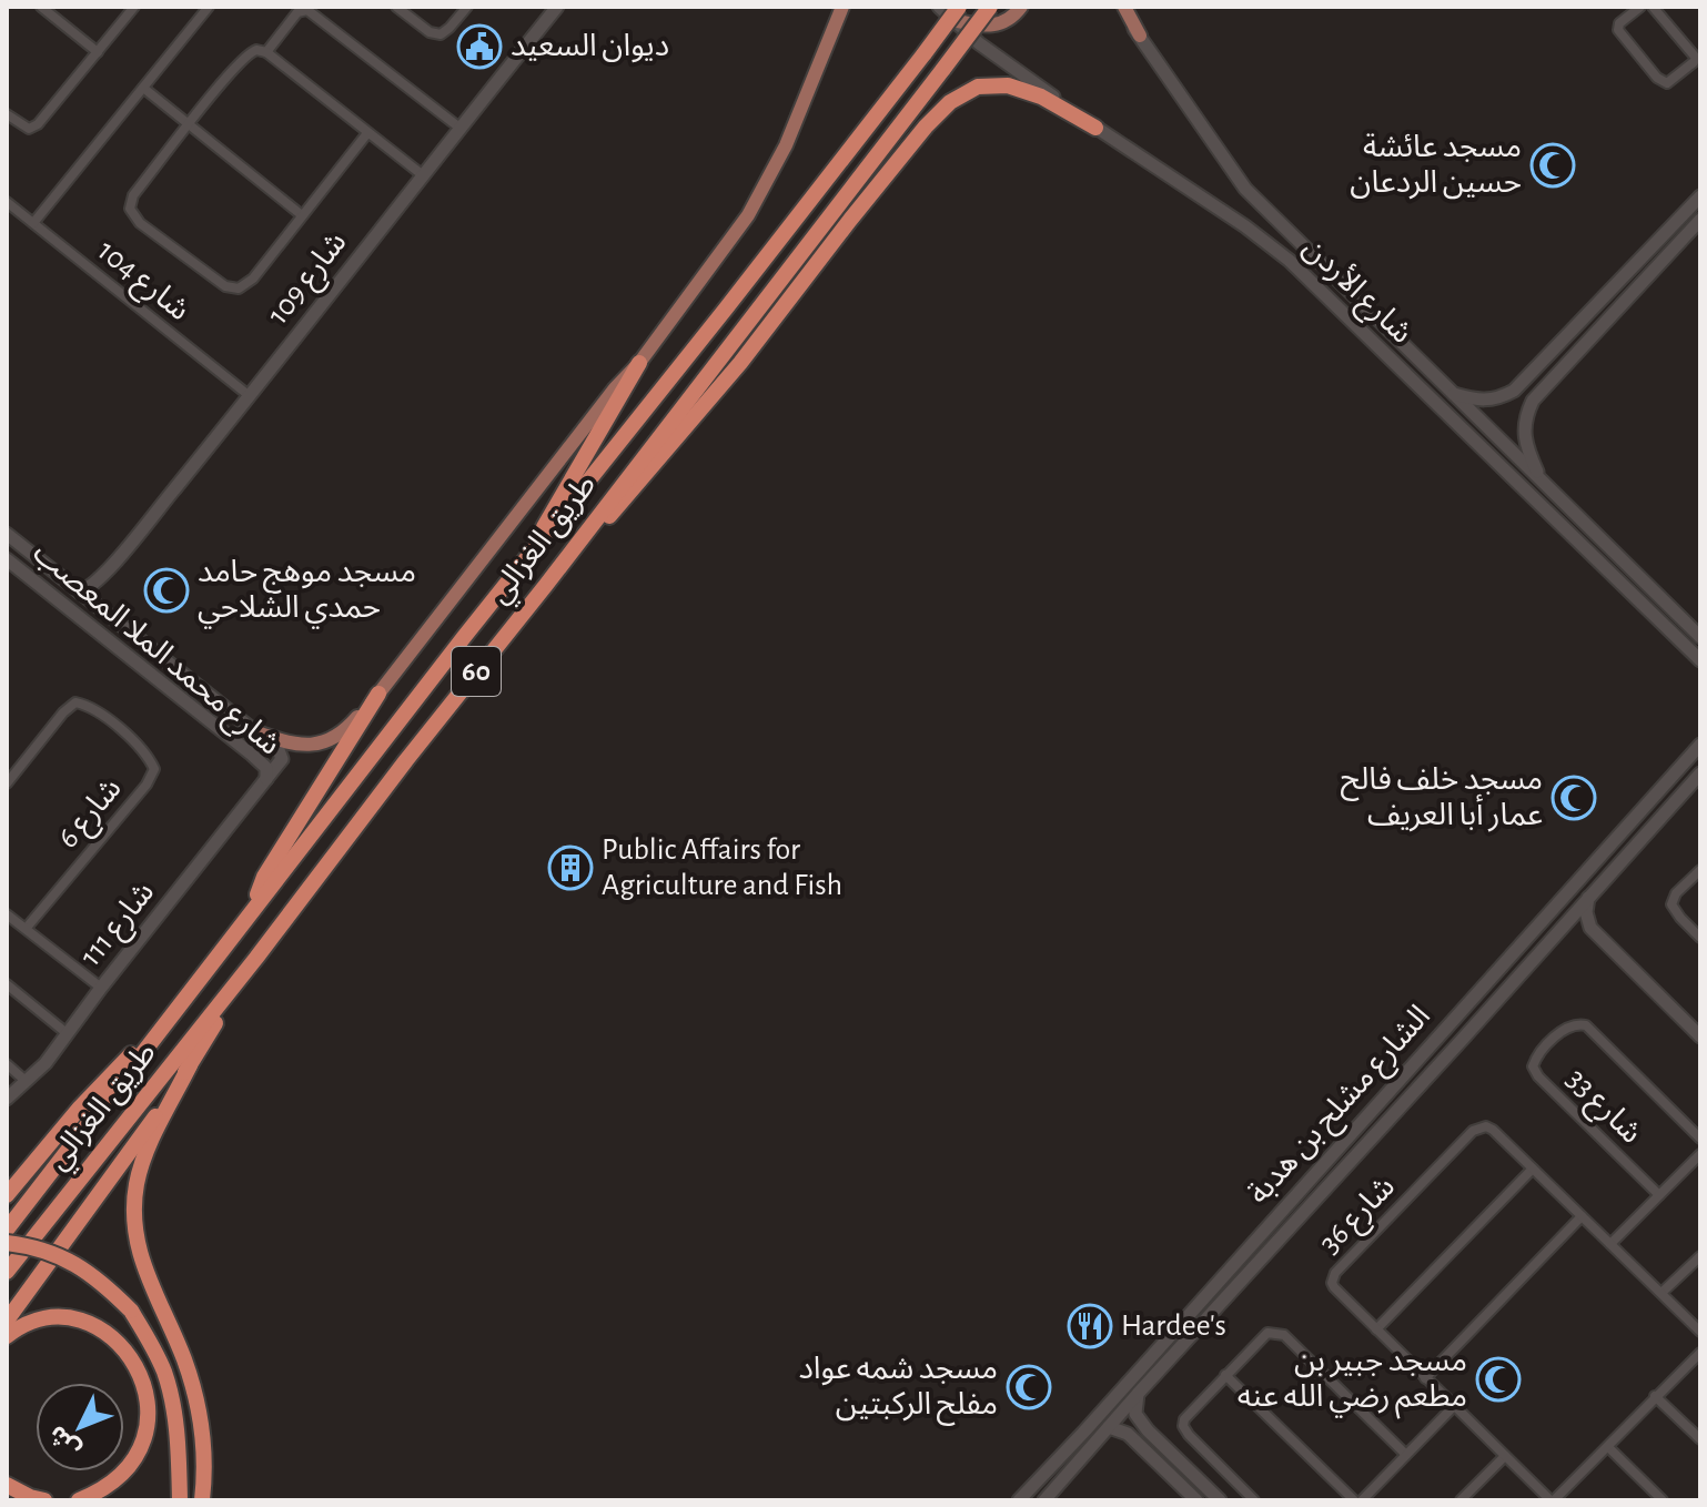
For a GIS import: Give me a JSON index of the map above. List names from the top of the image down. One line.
{"streets":{"highway":["طريق الغزالي","60"],"street":["شارع 109","شارع 104","شارع الأردن","شارع محمد الملا المعصب","شارع 6","شارع 111","الشارع مشلح بن هدبة","شارع 33","شارع 36"]},"crossings":[["شارع 109","شارع 104"],["شارع 109","شارع محمد الملا المعصب"],["شارع الأردن","طريق الغزالي"],["شارع محمد الملا المعصب","شارع 111"]],"places":{"public building":["ديوان السعيد"],"mosque":["مسجد عائشة حسين الردعان","مسجد موهج حامد حمدي الشلاحي","مسجد خلف فالح عمار أبا العريف","مسجد جبير بن مطعم رضي الله عنه","مسجد شمه عواد مفلح الركبتين"],"building":["Public Affairs for Agriculture and Fish"],"restaurant":["Hardee's"]},"north":"bottom left"}
